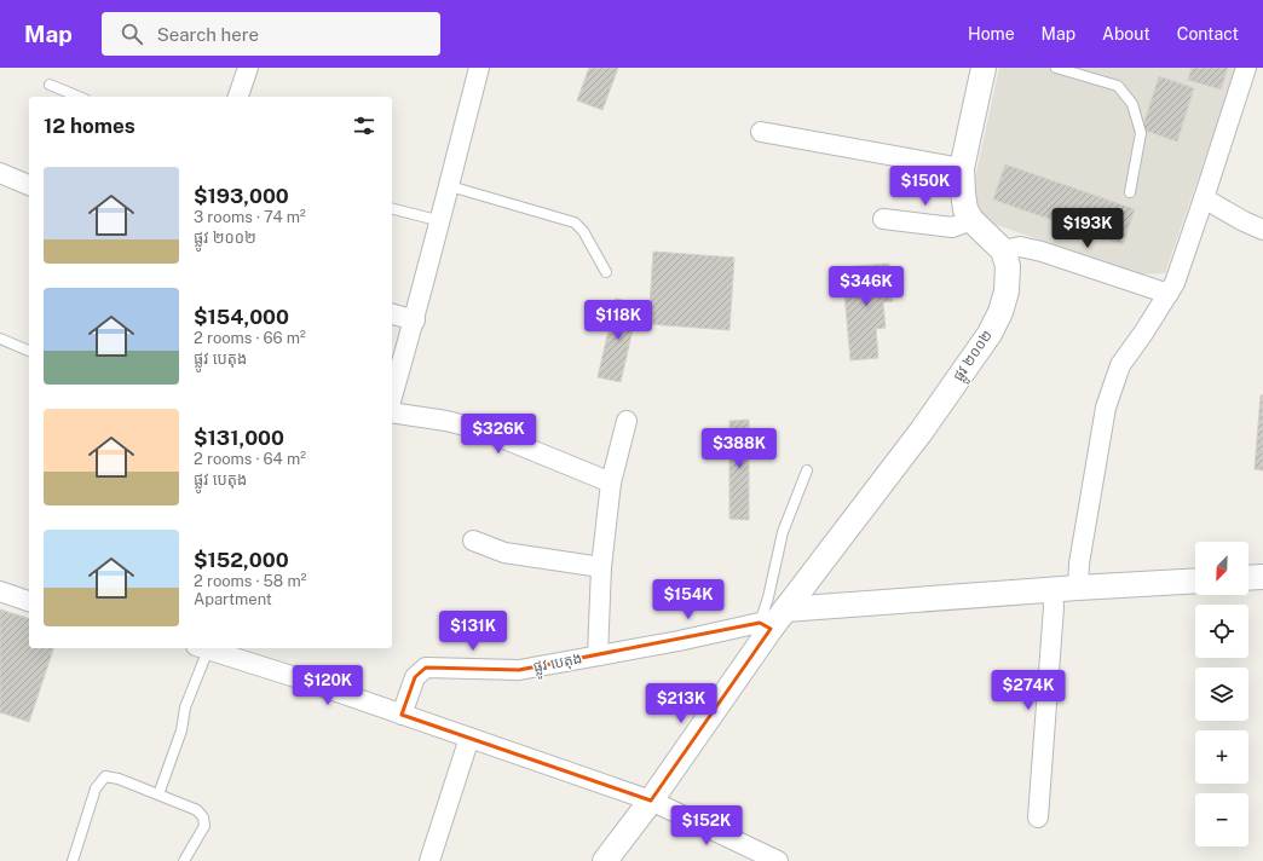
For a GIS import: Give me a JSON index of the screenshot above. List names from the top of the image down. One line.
{"streets":{"street":["ផ្លូវ ២០០២","ផ្លូវ បេតុង"]},"crossings":[["ផ្លូវ ២០០២","ផ្លូវ បេតុង"]],"north":"bottom left","page":{"header":"Map","search":"Search here","nav":["Home","Map","About","Contact"],"heading":"12 homes","list":[{"name":"$193,000","note":"3 rooms · 74 m² · ផ្លូវ ២០០២"},{"name":"$154,000","note":"2 rooms · 66 m² · ផ្លូវ បេតុង"},{"name":"$131,000","note":"2 rooms · 64 m² · ផ្លូវ បេតុង"},{"name":"$152,000","note":"2 rooms · 58 m² · Apartment"}],"price":["$150K","$193K","$346K","$118K","$326K","$388K","$154K","$131K","$120K","$274K","$213K","$152K"],"map_buttons":["+","−"]}}
